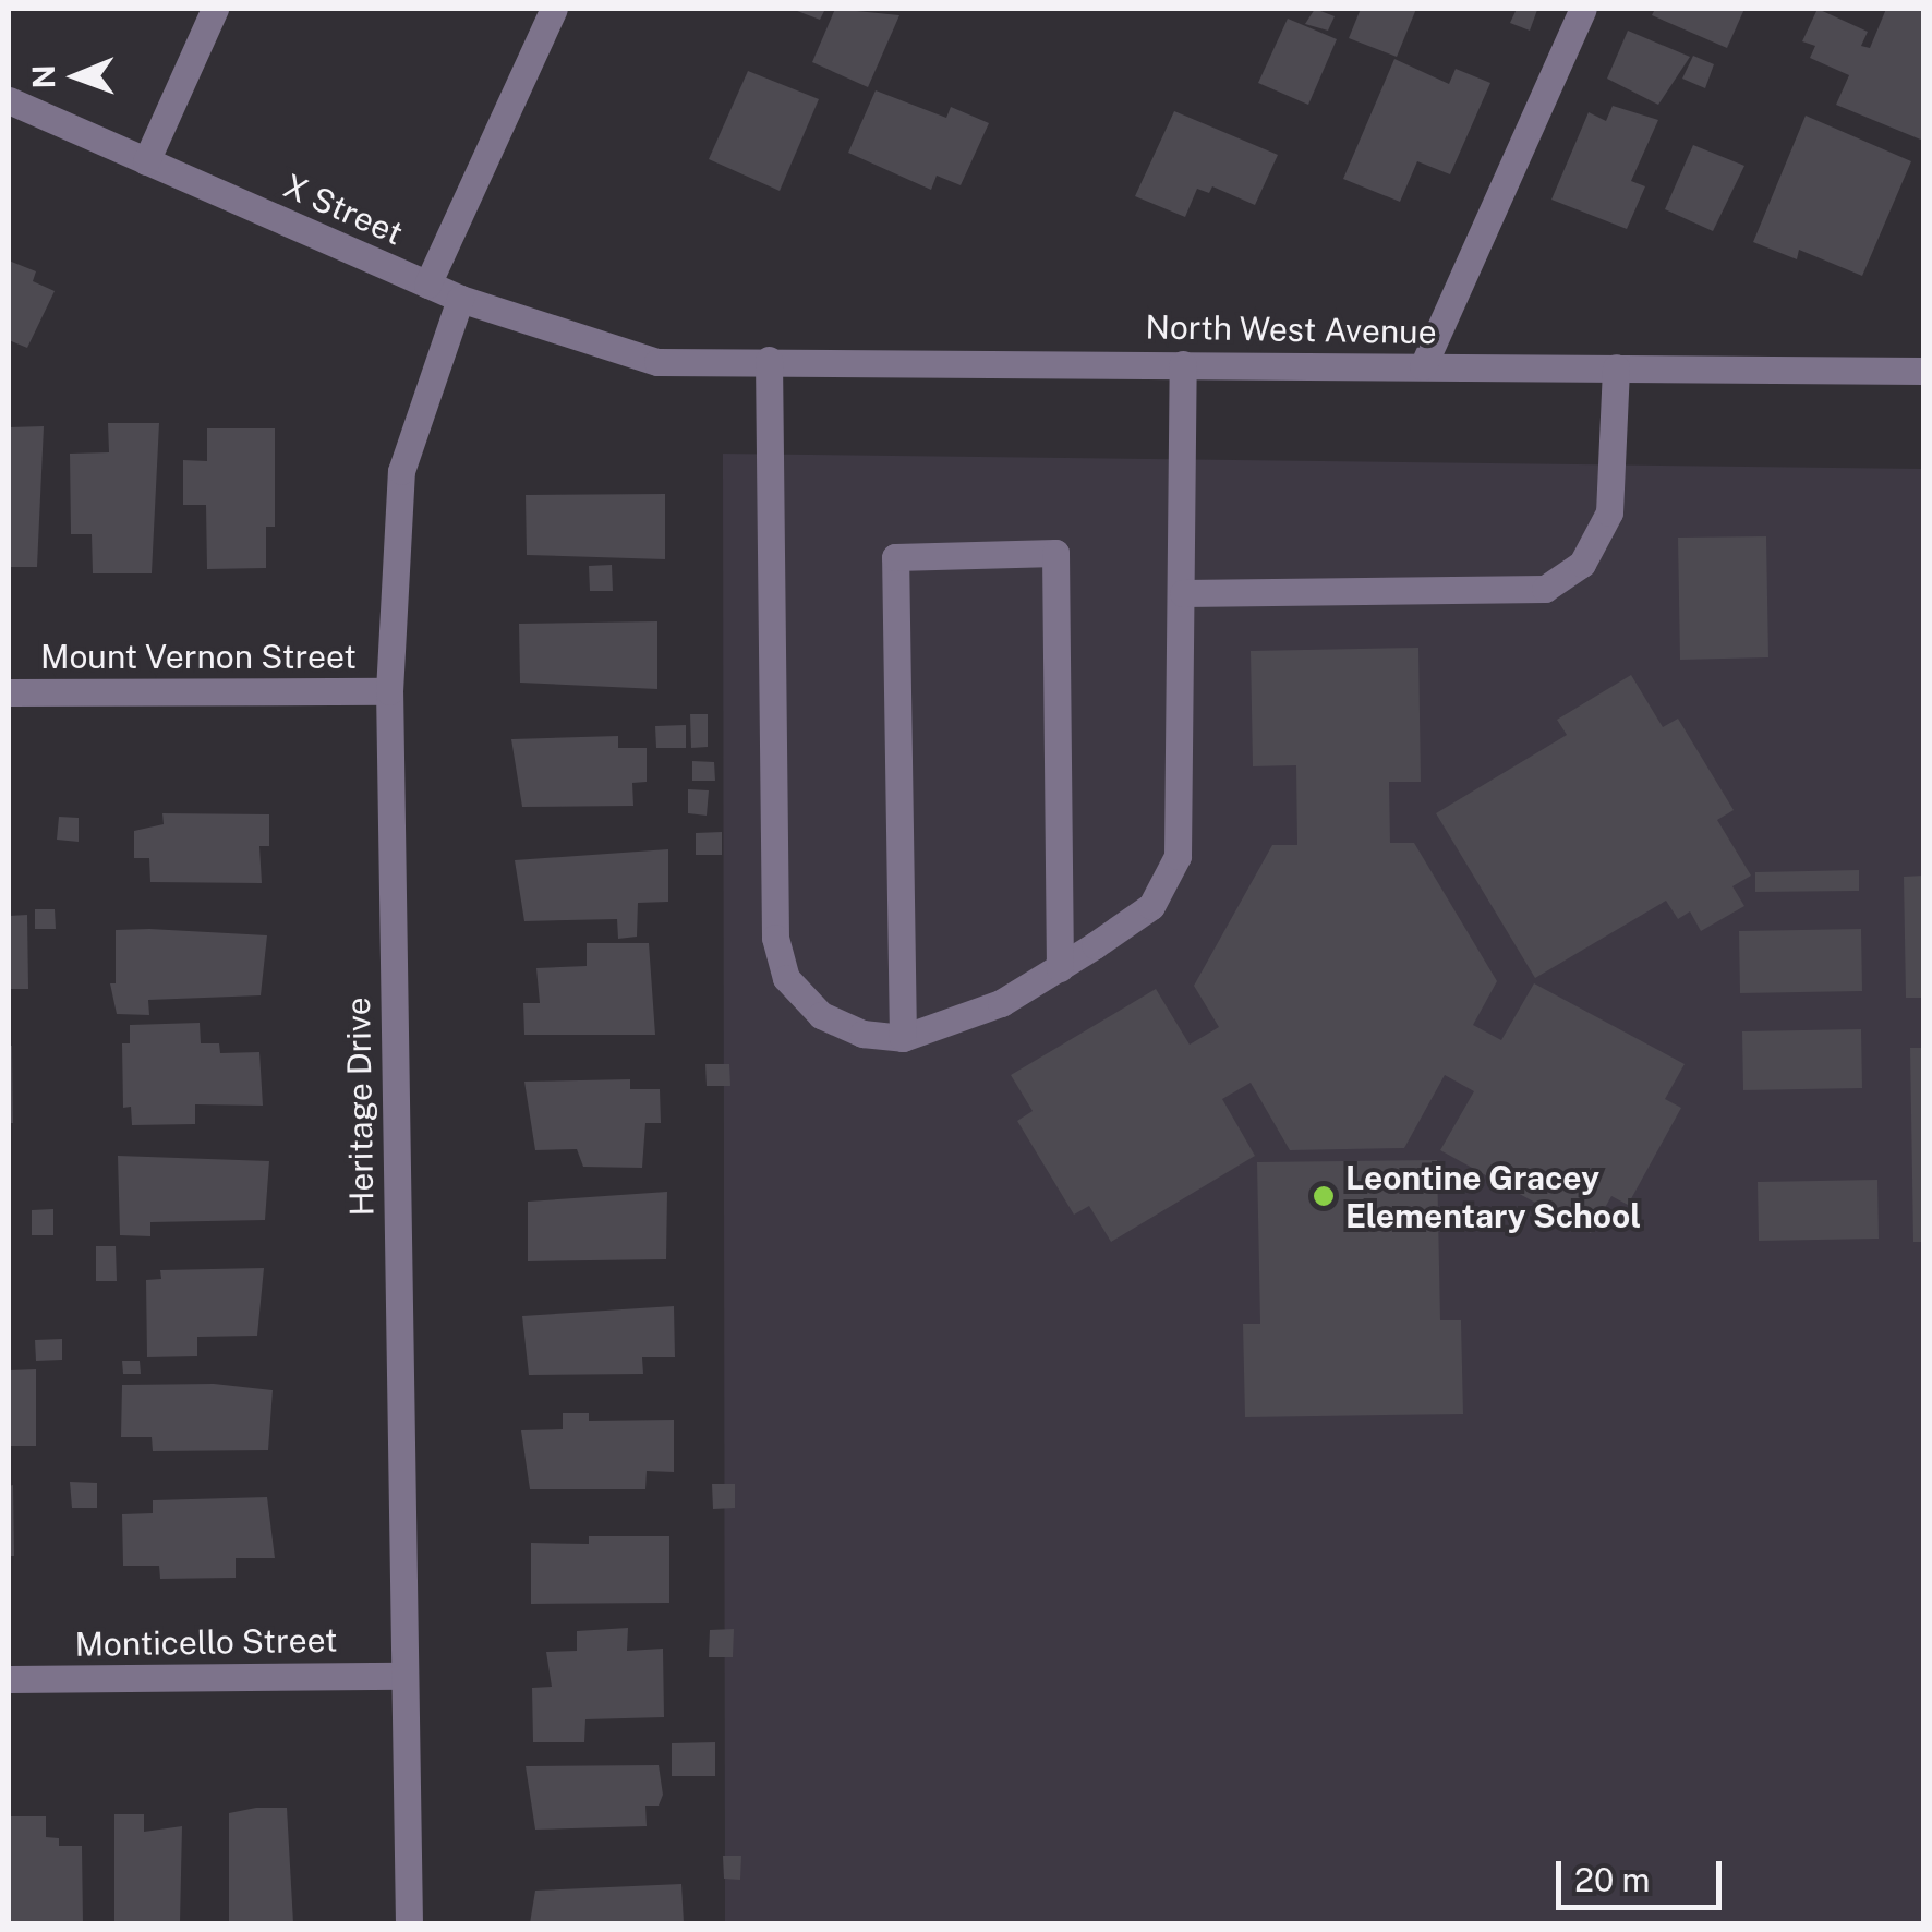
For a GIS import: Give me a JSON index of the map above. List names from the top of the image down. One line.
{"streets":{"street":["X Street","North West Avenue","Mount Vernon Street","Heritage Drive","Monticello Street"]},"crossings":[["X Street","North West Avenue"],["X Street","Heritage Drive"],["Mount Vernon Street","Heritage Drive"],["Heritage Drive","Monticello Street"]],"places":["Leontine Gracey Elementary School"],"scale_bar":"20 m","north":"left"}
